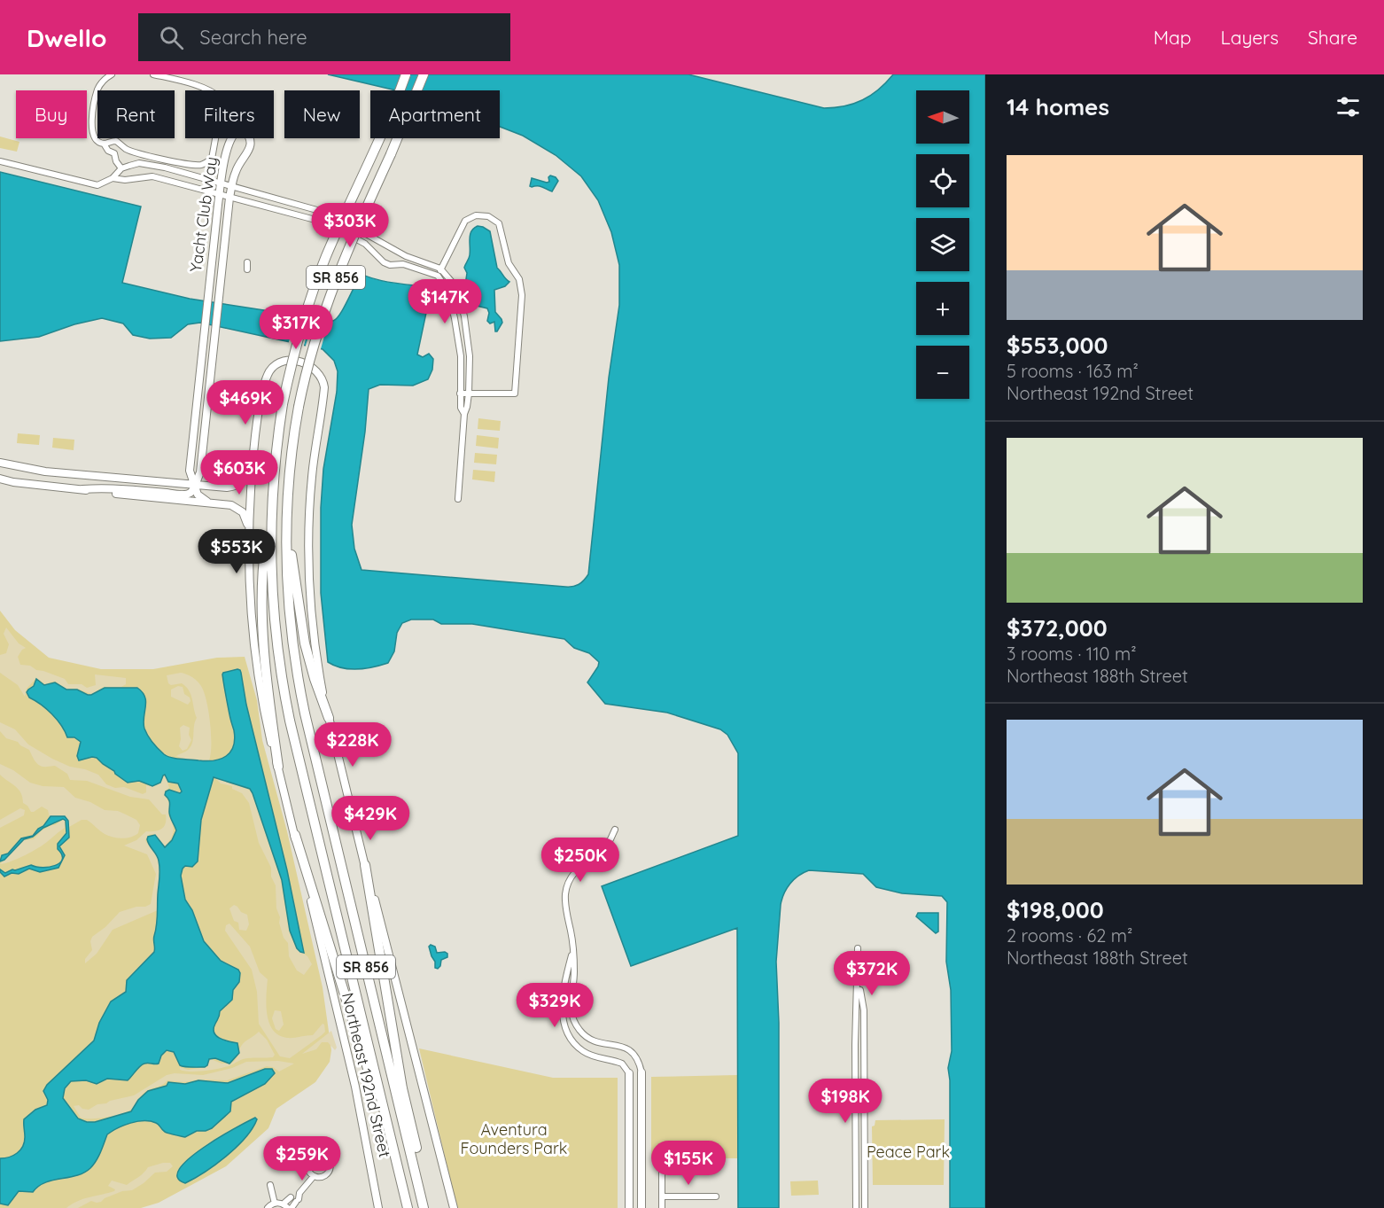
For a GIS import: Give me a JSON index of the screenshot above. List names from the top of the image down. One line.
{"streets":{"highway":["SR 856"],"street":["Yacht Club Way","Northeast 192nd Street"]},"parks":["Aventura Founders Park","Peace Park"],"north":"left","page":{"header":"Dwello","search":"Search here","nav":["Map","Layers","Share"],"heading":"14 homes","map_buttons":["+","−"],"chip":["Buy","Rent","Filters","New","Apartment"],"list":[{"name":"$553,000","note":"5 rooms · 163 m² · Northeast 192nd Street"},{"name":"$372,000","note":"3 rooms · 110 m² · Northeast 188th Street"},{"name":"$198,000","note":"2 rooms · 62 m² · Northeast 188th Street"}],"price":["$303K","$147K","$317K","$469K","$603K","$553K","$228K","$429K","$250K","$372K","$329K","$198K","$259K","$155K"]}}
